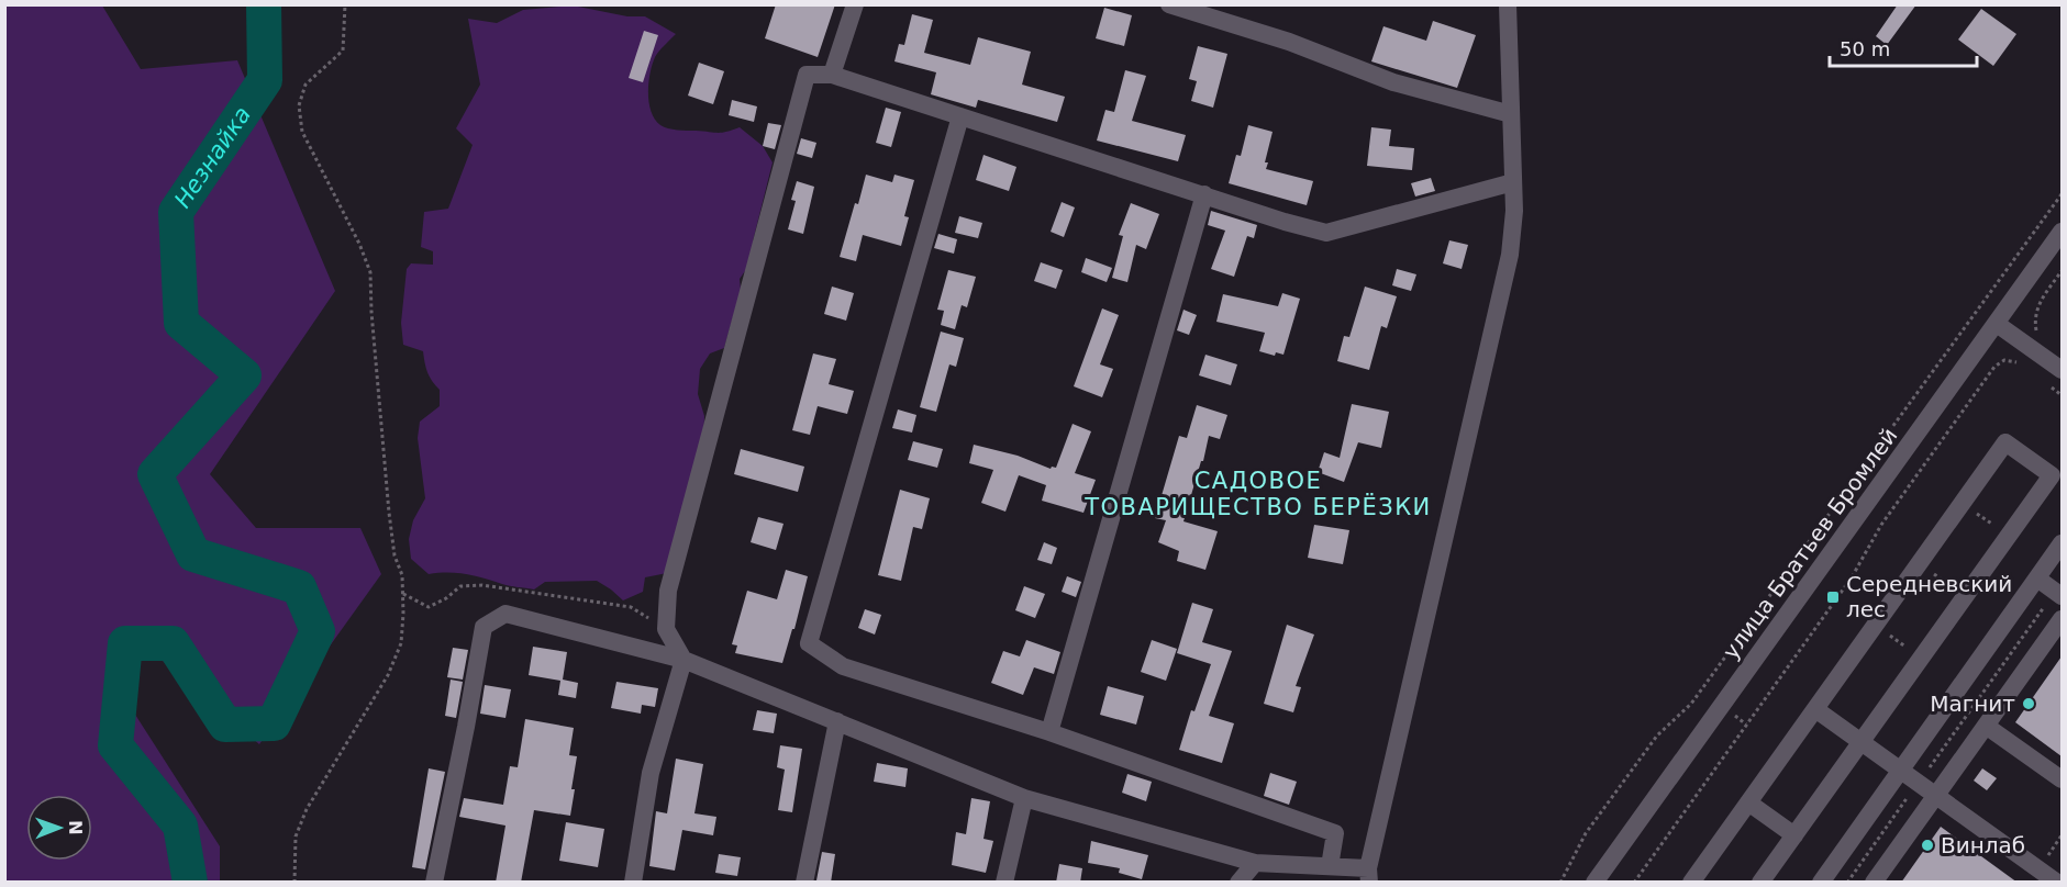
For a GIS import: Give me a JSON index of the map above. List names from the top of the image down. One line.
{"streets":{"street":["улица Братьев Бромлей"]},"districts":["САДОВОЕ ТОВАРИЩЕСТВО БЕРЁЗКИ"],"water":["Незнайка"],"places":{"transit":["Середневский лес"],"other":["Магнит","Винлаб"]},"scale_bar":"50 m","north":"right"}
